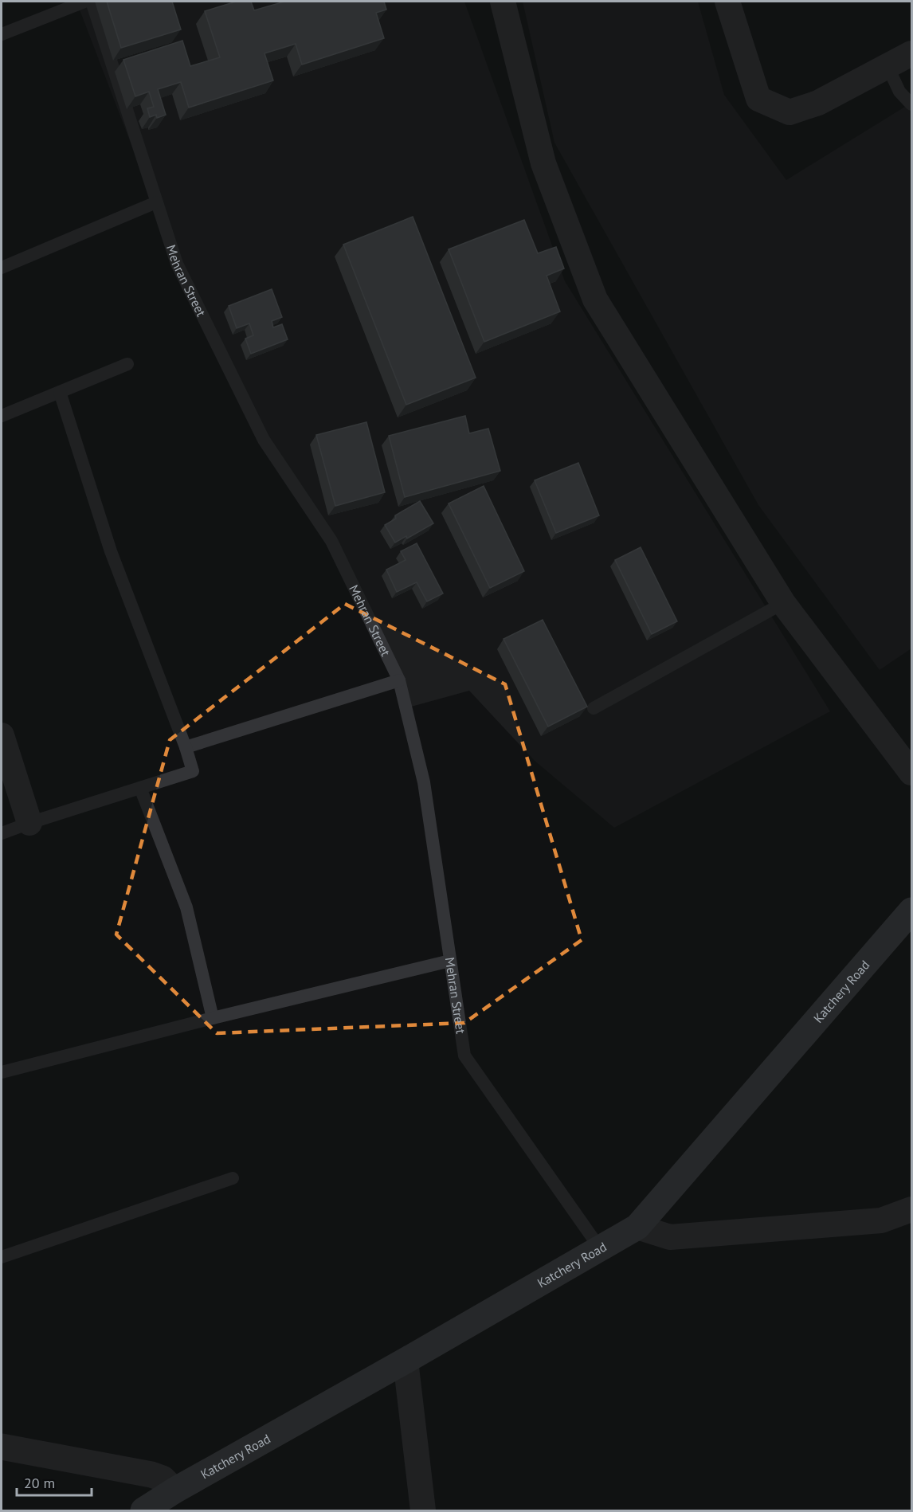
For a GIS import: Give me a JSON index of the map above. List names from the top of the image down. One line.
{"streets":{"main road":["Katchery Road"],"lane":["Mehran Street"]},"crossings":[["Mehran Street","Katchery Road"]],"scale_bar":"20 m"}
